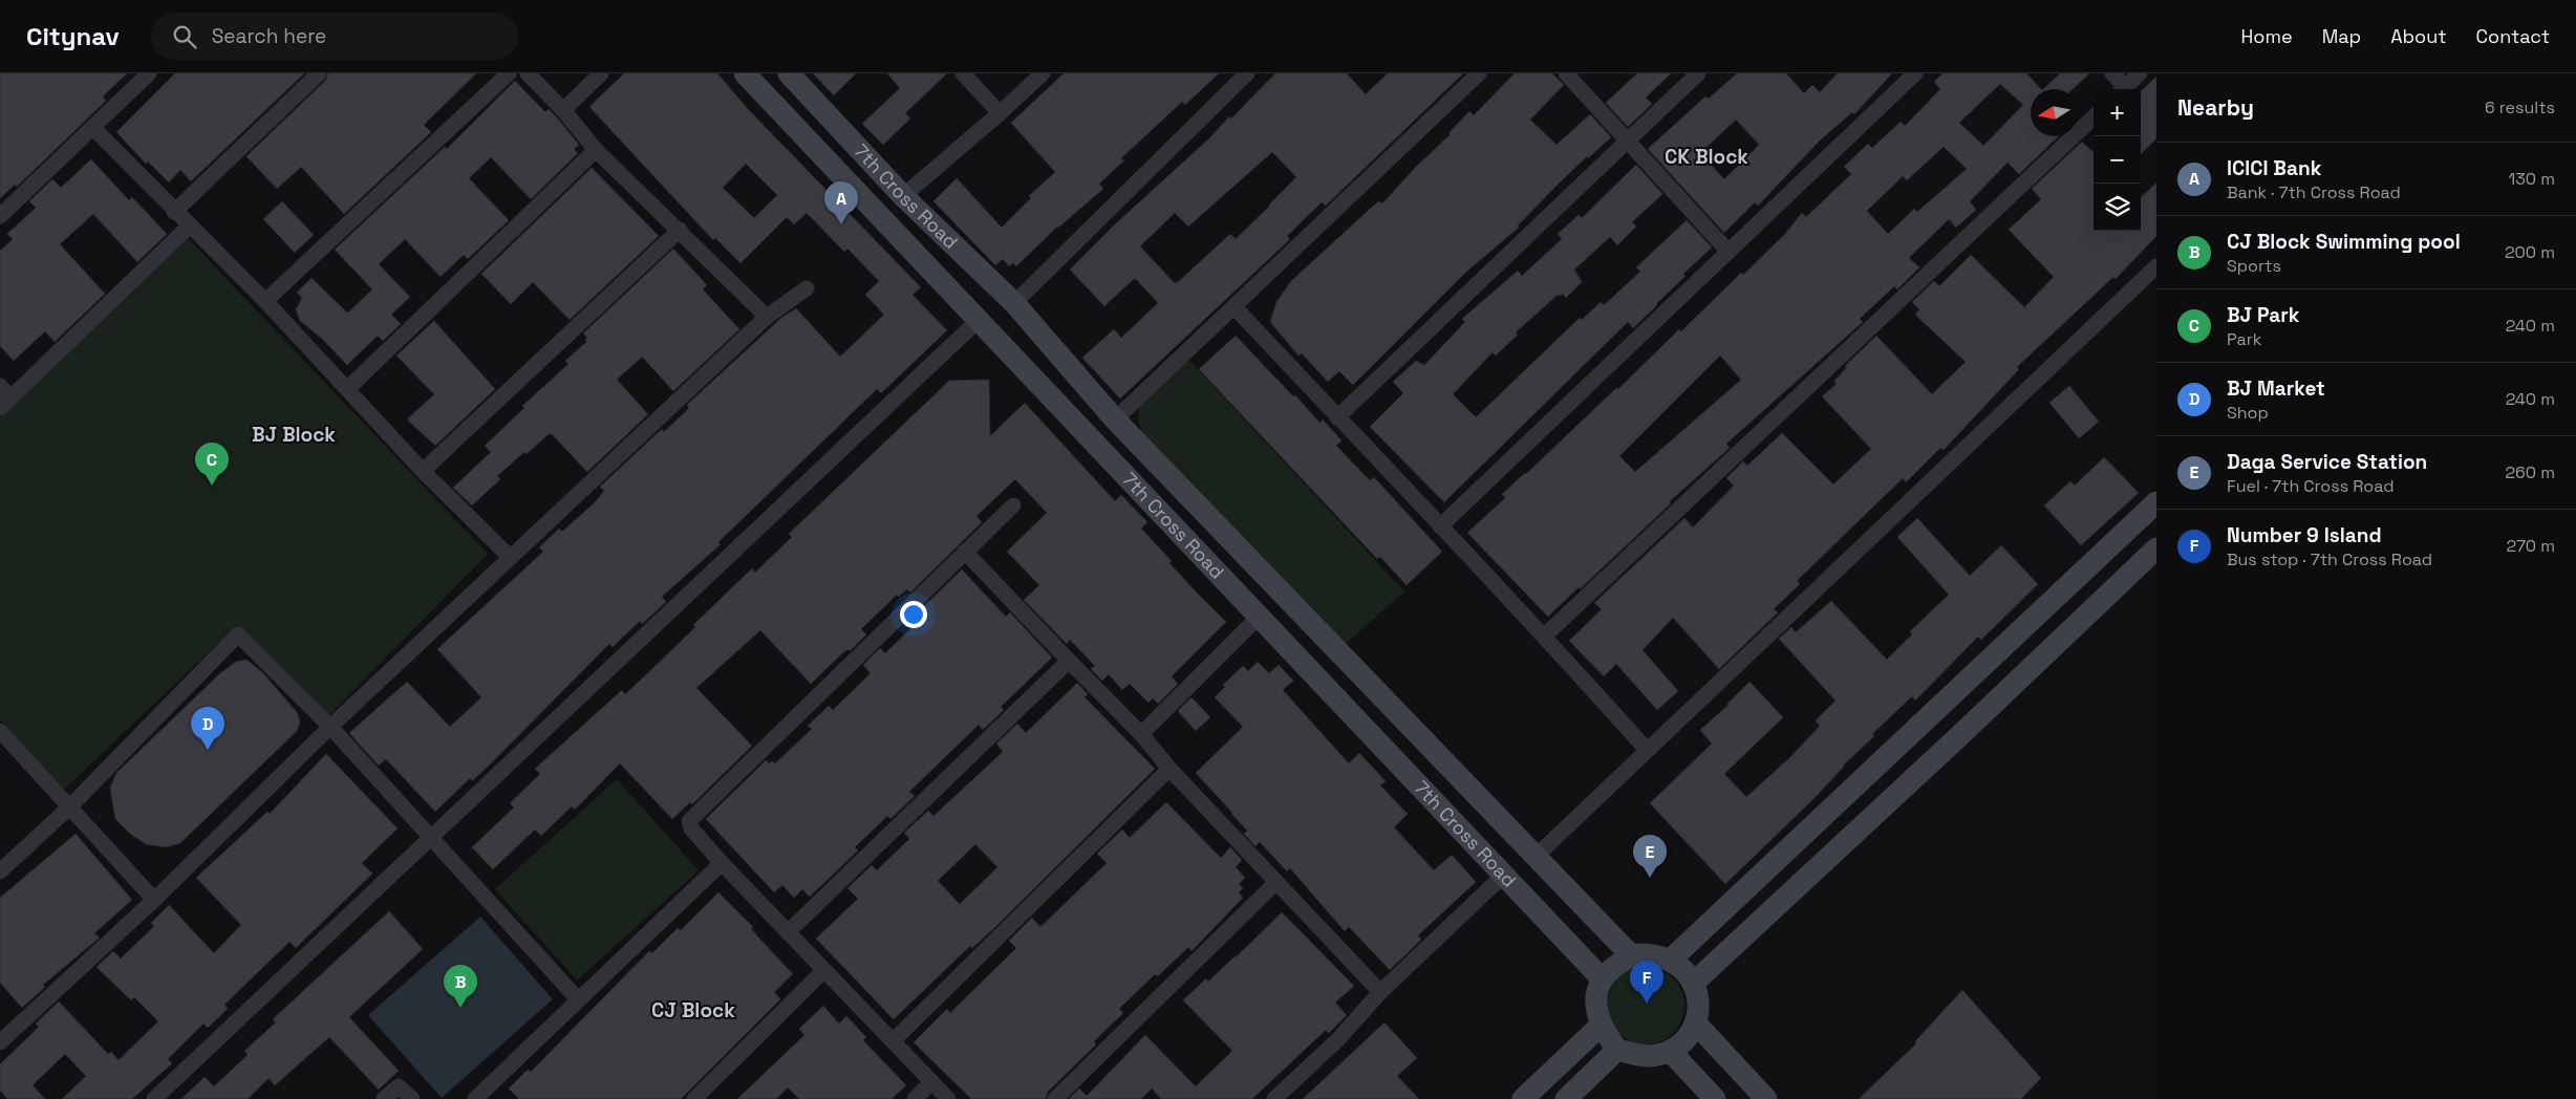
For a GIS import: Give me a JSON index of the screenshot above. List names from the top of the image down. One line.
{"streets":{"street":["7th Cross Road"]},"districts":["CK Block","BJ Block","CJ Block"],"north":"left","page":{"header":"Citynav","search":"Search here","nav":["Home","Map","About","Contact"],"heading":["Nearby","6 results"],"map_buttons":["+","−"],"list":[{"mark":"A","name":"ICICI Bank","note":"Bank · 7th Cross Road","value":"130 m"},{"mark":"B","name":"CJ Block Swimming pool","note":"Sports","value":"200 m"},{"mark":"C","name":"BJ Park","note":"Park","value":"240 m"},{"mark":"D","name":"BJ Market","note":"Shop","value":"240 m"},{"mark":"E","name":"Daga Service Station","note":"Fuel · 7th Cross Road","value":"260 m"},{"mark":"F","name":"Number 9 Island","note":"Bus stop · 7th Cross Road","value":"270 m"}],"pins":["A","C","D","E","F","B"]}}
